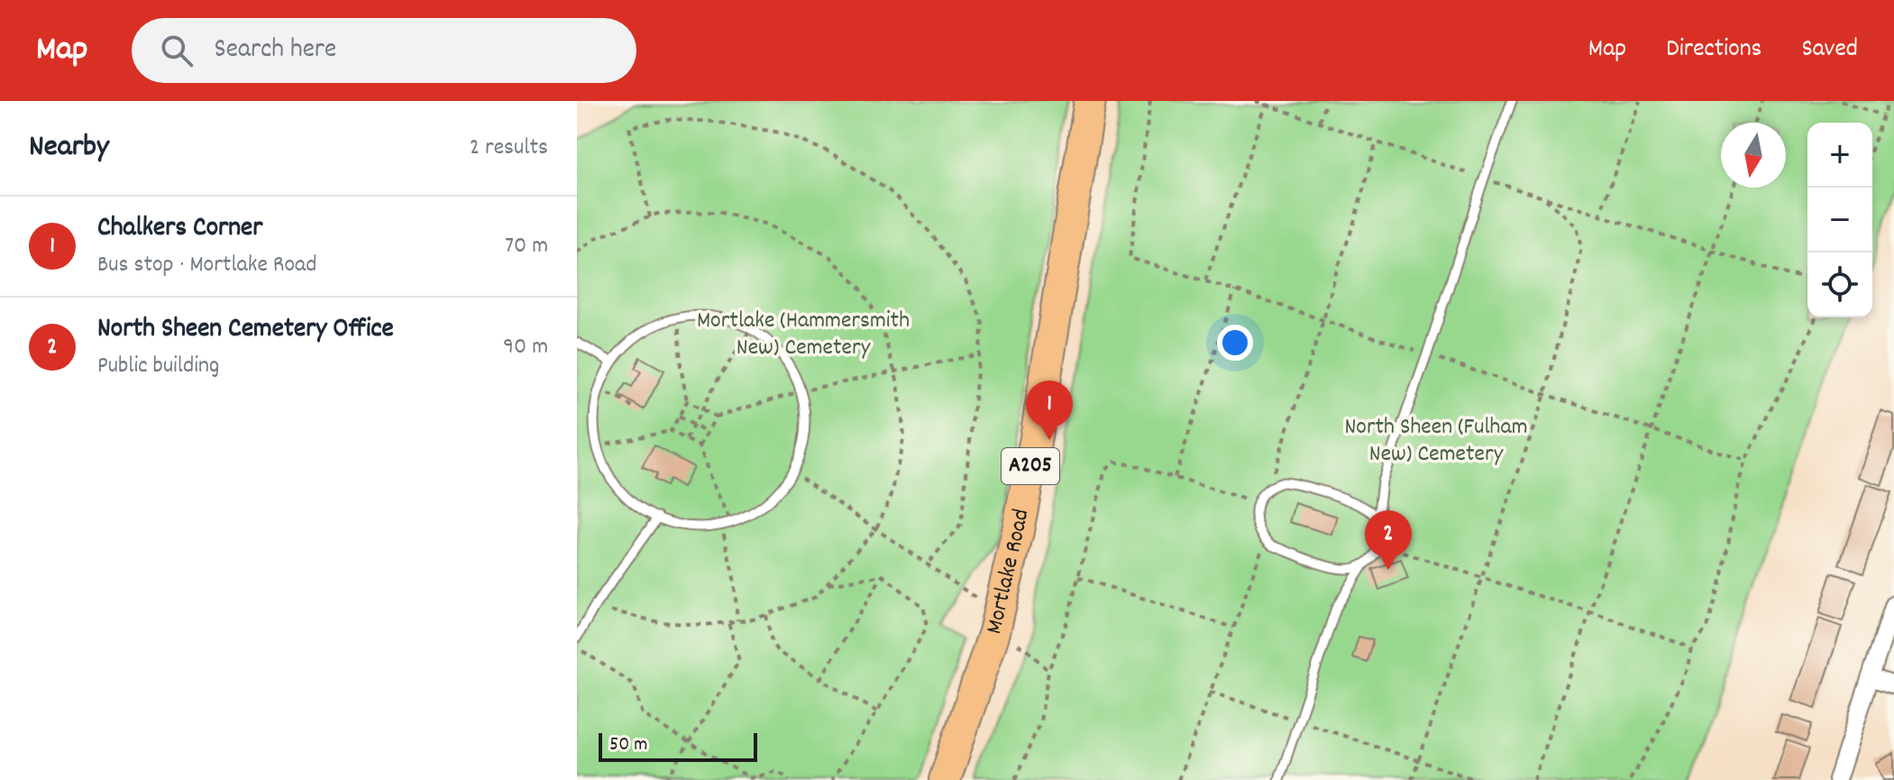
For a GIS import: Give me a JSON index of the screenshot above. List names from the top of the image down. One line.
{"streets":{"highway":["A205","Mortlake Road"]},"parks":["Mortlake (Hammersmith New) Cemetery","North Sheen (Fulham New) Cemetery"],"scale_bar":"50 m","north":"bottom","page":{"header":"Map","search":"Search here","nav":["Map","Directions","Saved"],"heading":["Nearby","2 results"],"map_buttons":["+","−"],"list":[{"mark":"1","name":"Chalkers Corner","note":"Bus stop · Mortlake Road","value":"70 m"},{"mark":"2","name":"North Sheen Cemetery Office","note":"Public building","value":"90 m"}],"pins":["1","2"],"scale":"50 m"}}
